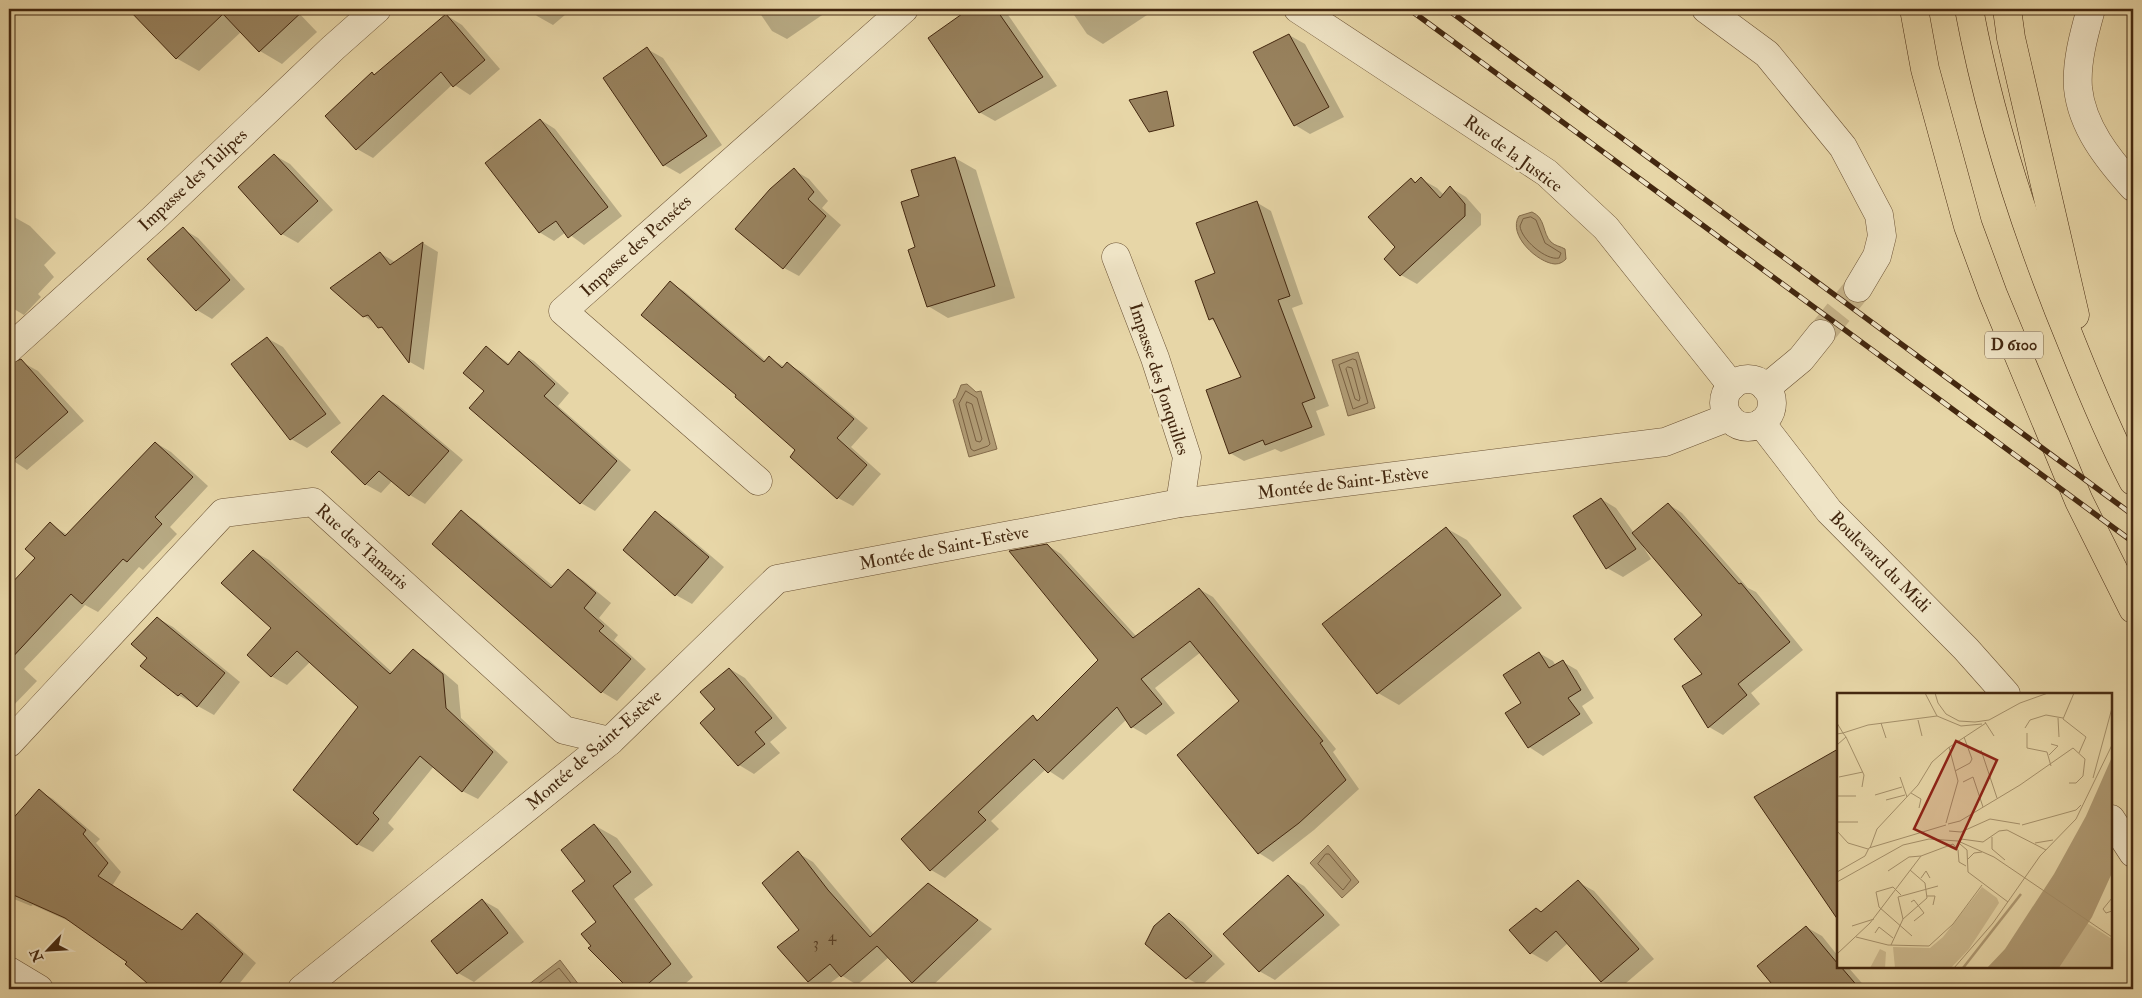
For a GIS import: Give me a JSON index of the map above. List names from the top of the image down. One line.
{"streets":{"main road":["D 6100"],"street":["Rue de la Justice","Impasse des Tulipes","Impasse des Pensées","Impasse des Jonquilles","Montée de Saint-Estève","Rue des Tamaris","Boulevard du Midi"]},"crossings":[["Rue de la Justice","Montée de Saint-Estève"],["Rue de la Justice","Boulevard du Midi"],["Impasse des Jonquilles","Montée de Saint-Estève"],["Montée de Saint-Estève","Rue des Tamaris"],["Montée de Saint-Estève","Boulevard du Midi"]],"house_numbers":["4","3"],"north":"bottom left"}
